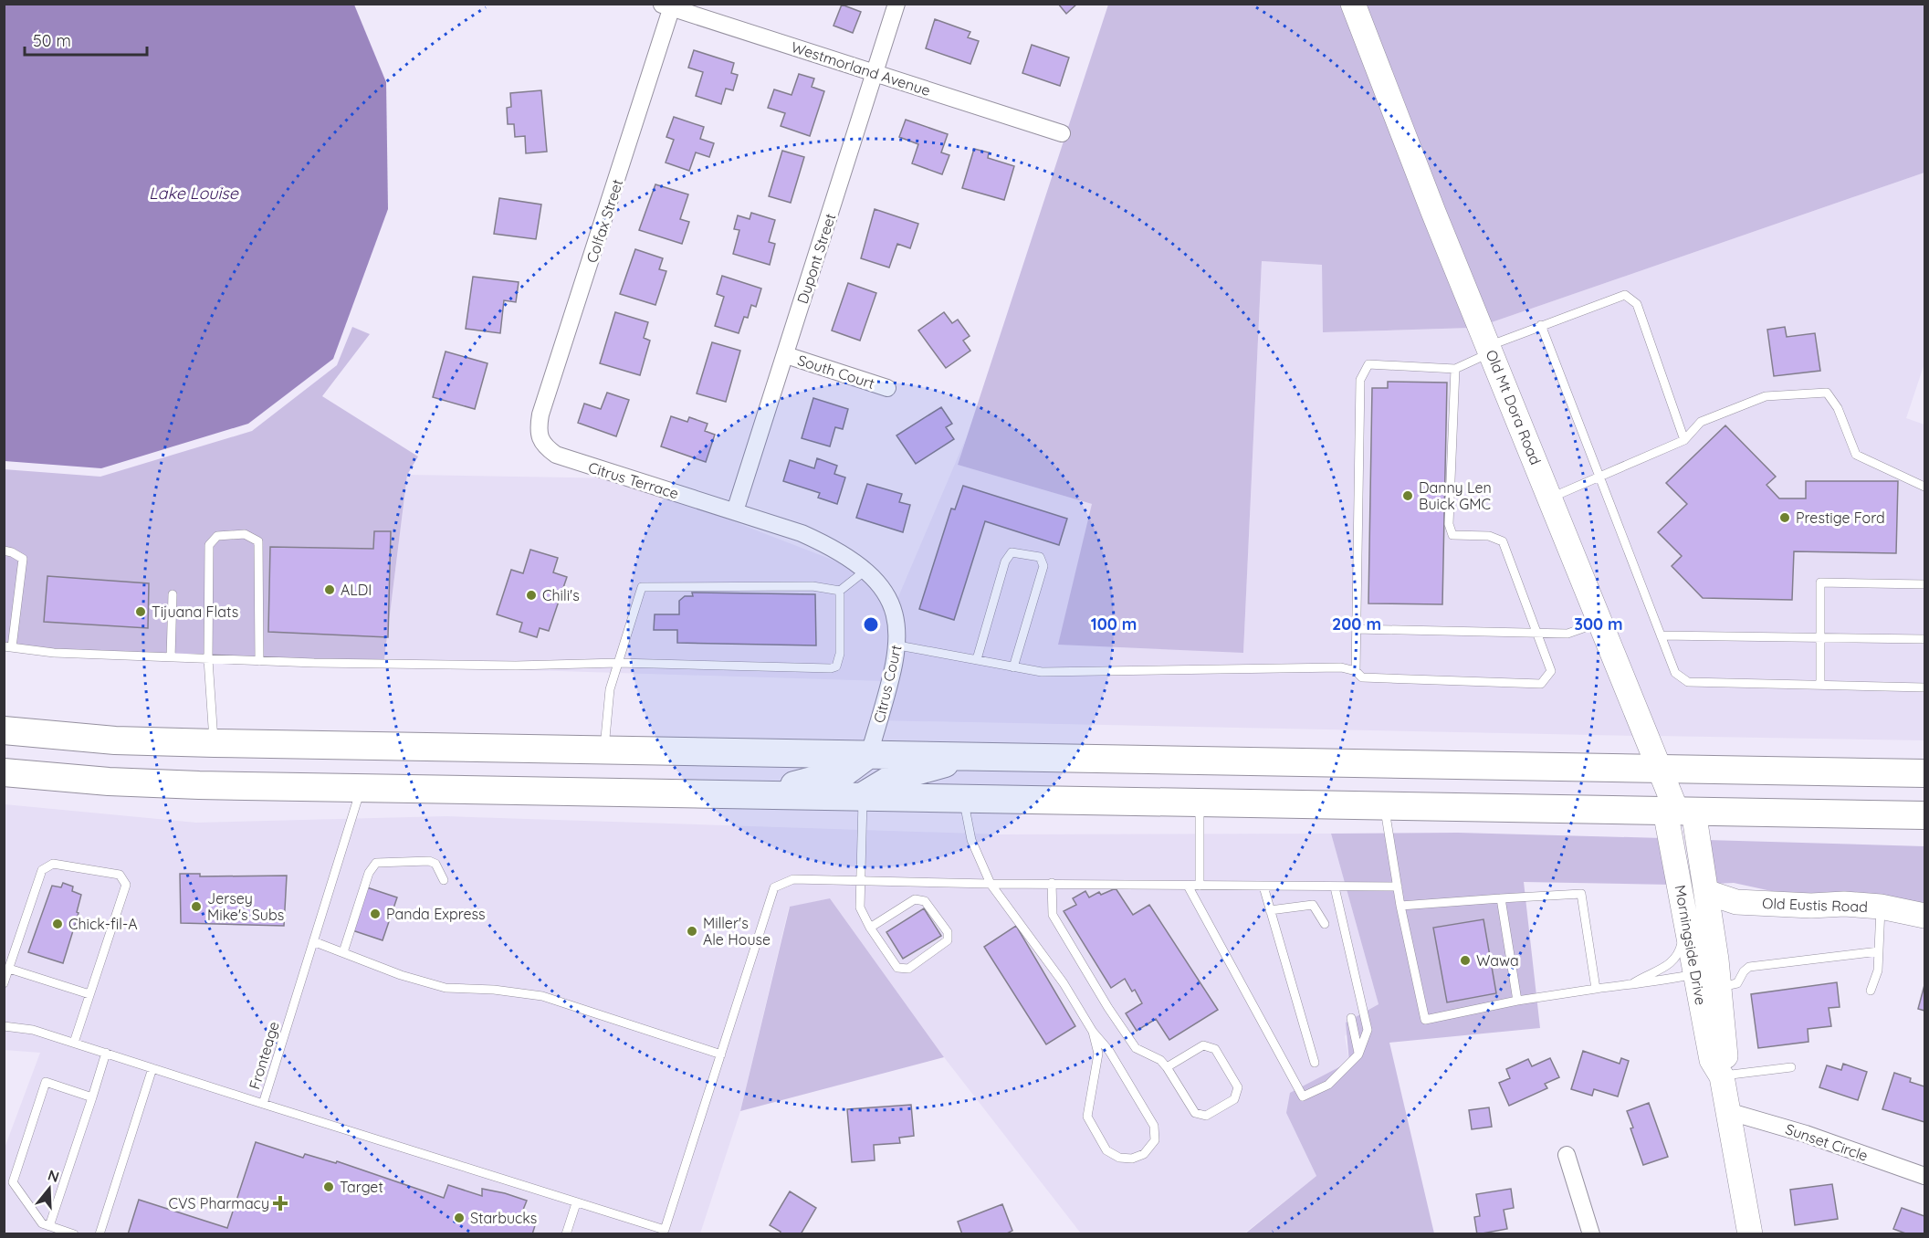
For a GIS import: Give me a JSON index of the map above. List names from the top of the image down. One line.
{"streets":{"street":["Westmorland Avenue","Colfax Street","Dupont Street","South Court","Old Mt Dora Road","Citrus Terrace","Citrus Court","Old Eustis Road","Morningside Drive","Sunset Circle"],"lane":["Fronteage"]},"crossings":[["Westmorland Avenue","Colfax Street"],["Westmorland Avenue","Dupont Street"],["Colfax Street","Citrus Terrace"],["Dupont Street","South Court"],["Dupont Street","Citrus Terrace"],["Dupont Street","Citrus Court"],["Old Mt Dora Road","Morningside Drive"],["Citrus Terrace","Citrus Court"],["Old Eustis Road","Morningside Drive"],["Morningside Drive","Sunset Circle"]],"water":["Lake Louise"],"places":{"other":["Danny Len Buick GMC","Prestige Ford","ALDI","Chili's","Tijuana Flats","Jersey Mike's Subs","Panda Express","Chick-fil-A","Miller's Ale House","Wawa","Target","Starbucks"],"health":["CVS Pharmacy"]},"scale_bar":"50 m","north":"top","rings":["100 m","200 m","300 m"]}
